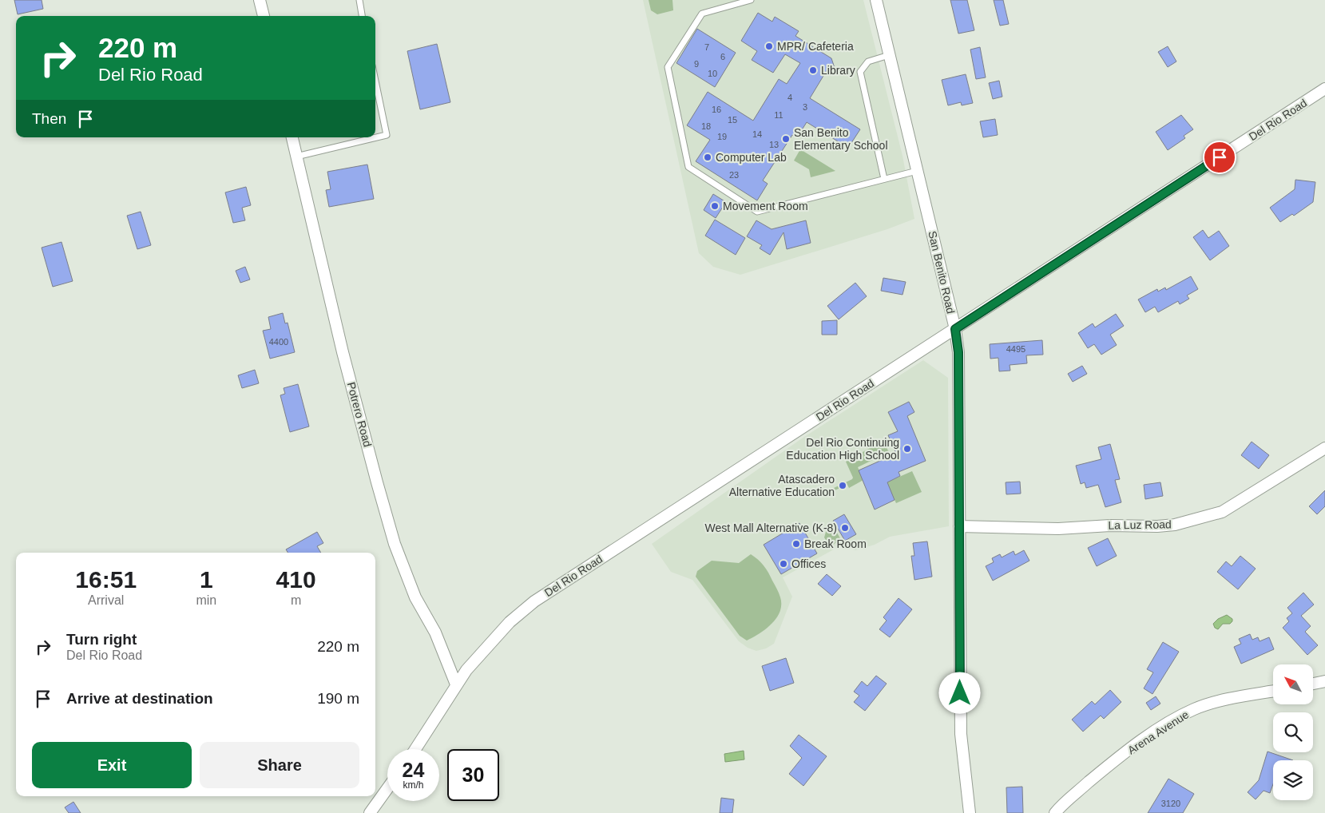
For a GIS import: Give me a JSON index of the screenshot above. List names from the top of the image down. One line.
{"streets":{"street":["Del Rio Road","San Benito Road","Potrero Road","La Luz Road","Arena Avenue"]},"crossings":[["Del Rio Road","San Benito Road"],["Del Rio Road","Potrero Road"],["San Benito Road","La Luz Road"]],"places":["MPR/ Cafeteria","Library","San Benito Elementary School","Computer Lab","Movement Room","Del Rio Continuing Education High School","Atascadero Alternative Education","West Mall Alternative (K-8)","Break Room","Offices"],"house_numbers":["7","6","9","10","4","3","16","11","15","18","14","19","13","23","4400","4495","3120"],"north":"top left","page":{"turn":["220 m","Del Rio Road"],"then":"Then","eta":["16:51","Arrival","1","min","410","m"],"list":[{"name":"Turn right","note":"Del Rio Road","value":"220 m"},{"name":"Arrive at destination","value":"190 m"}],"buttons":["Exit","Share"],"speed":"24 km/h","limit":"30"}}
